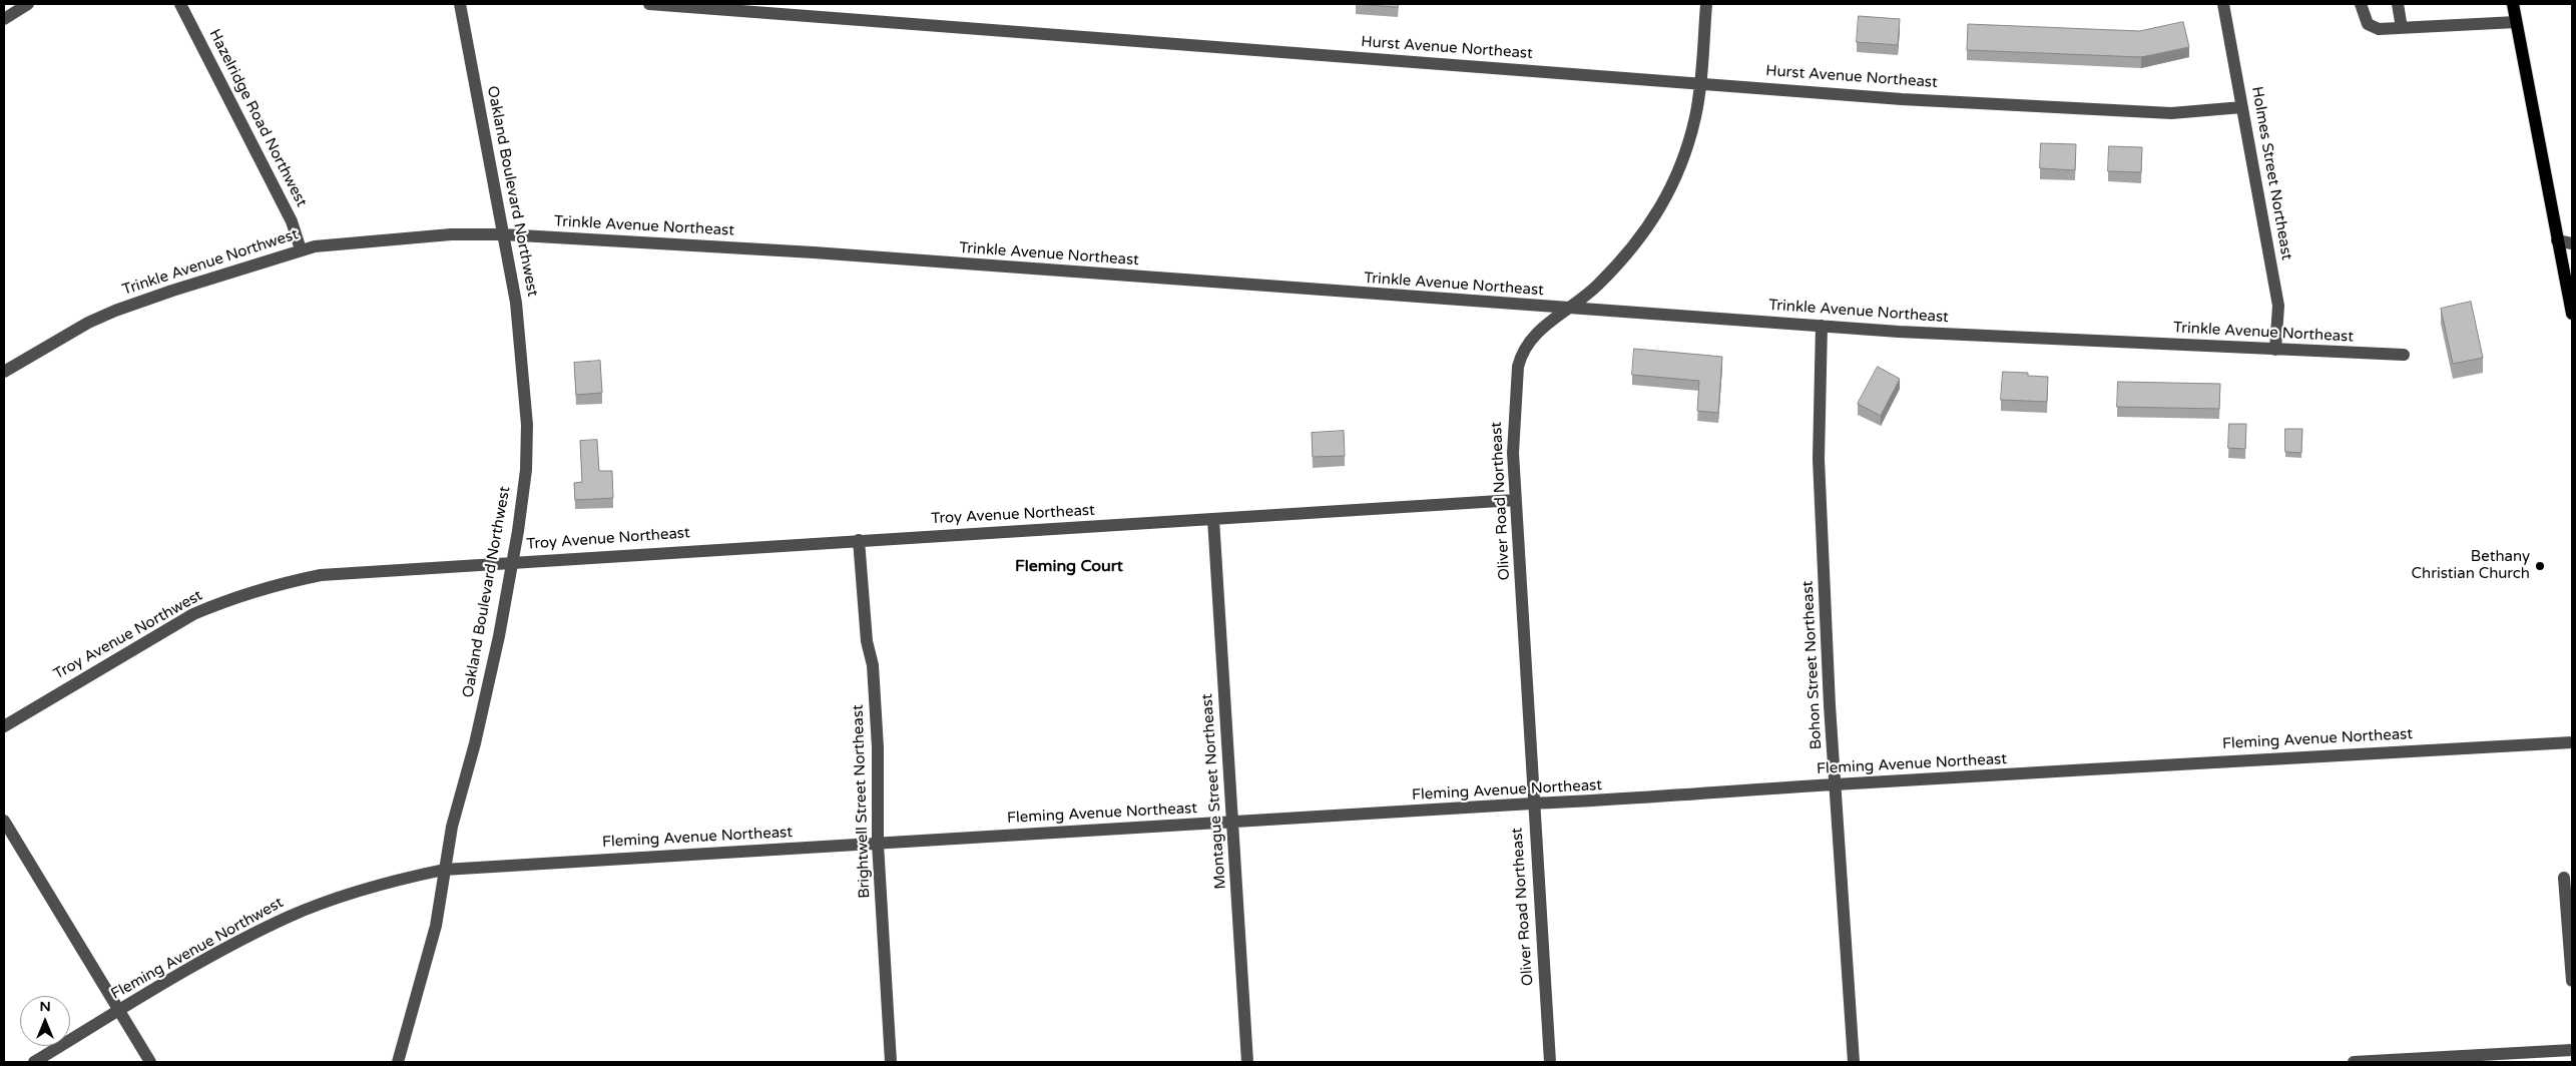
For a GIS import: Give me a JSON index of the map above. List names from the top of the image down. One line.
{"streets":{"street":["Hurst Avenue Northeast","Hazelridge Road Northwest","Holmes Street Northeast","Oakland Boulevard Northwest","Trinkle Avenue Northeast","Trinkle Avenue Northwest","Oliver Road Northeast","Troy Avenue Northeast","Troy Avenue Northwest","Bohon Street Northeast","Fleming Avenue Northeast","Montague Street Northeast","Brightwell Street Northeast","Fleming Avenue Northwest"]},"crossings":[["Hurst Avenue Northeast","Holmes Street Northeast"],["Hurst Avenue Northeast","Oliver Road Northeast"],["Hazelridge Road Northwest","Trinkle Avenue Northwest"],["Holmes Street Northeast","Trinkle Avenue Northeast"],["Oakland Boulevard Northwest","Trinkle Avenue Northeast"],["Oakland Boulevard Northwest","Trinkle Avenue Northwest"],["Oakland Boulevard Northwest","Troy Avenue Northeast"],["Oakland Boulevard Northwest","Troy Avenue Northwest"],["Oakland Boulevard Northwest","Fleming Avenue Northeast"],["Oakland Boulevard Northwest","Fleming Avenue Northwest"],["Trinkle Avenue Northeast","Trinkle Avenue Northwest"],["Trinkle Avenue Northeast","Oliver Road Northeast"],["Trinkle Avenue Northeast","Bohon Street Northeast"],["Oliver Road Northeast","Troy Avenue Northeast"],["Oliver Road Northeast","Fleming Avenue Northeast"],["Troy Avenue Northeast","Troy Avenue Northwest"],["Troy Avenue Northeast","Montague Street Northeast"],["Troy Avenue Northeast","Brightwell Street Northeast"],["Bohon Street Northeast","Fleming Avenue Northeast"],["Fleming Avenue Northeast","Montague Street Northeast"],["Fleming Avenue Northeast","Brightwell Street Northeast"],["Fleming Avenue Northeast","Fleming Avenue Northwest"]],"districts":["Fleming Court"],"places":["Bethany Christian Church"],"north":"top"}
